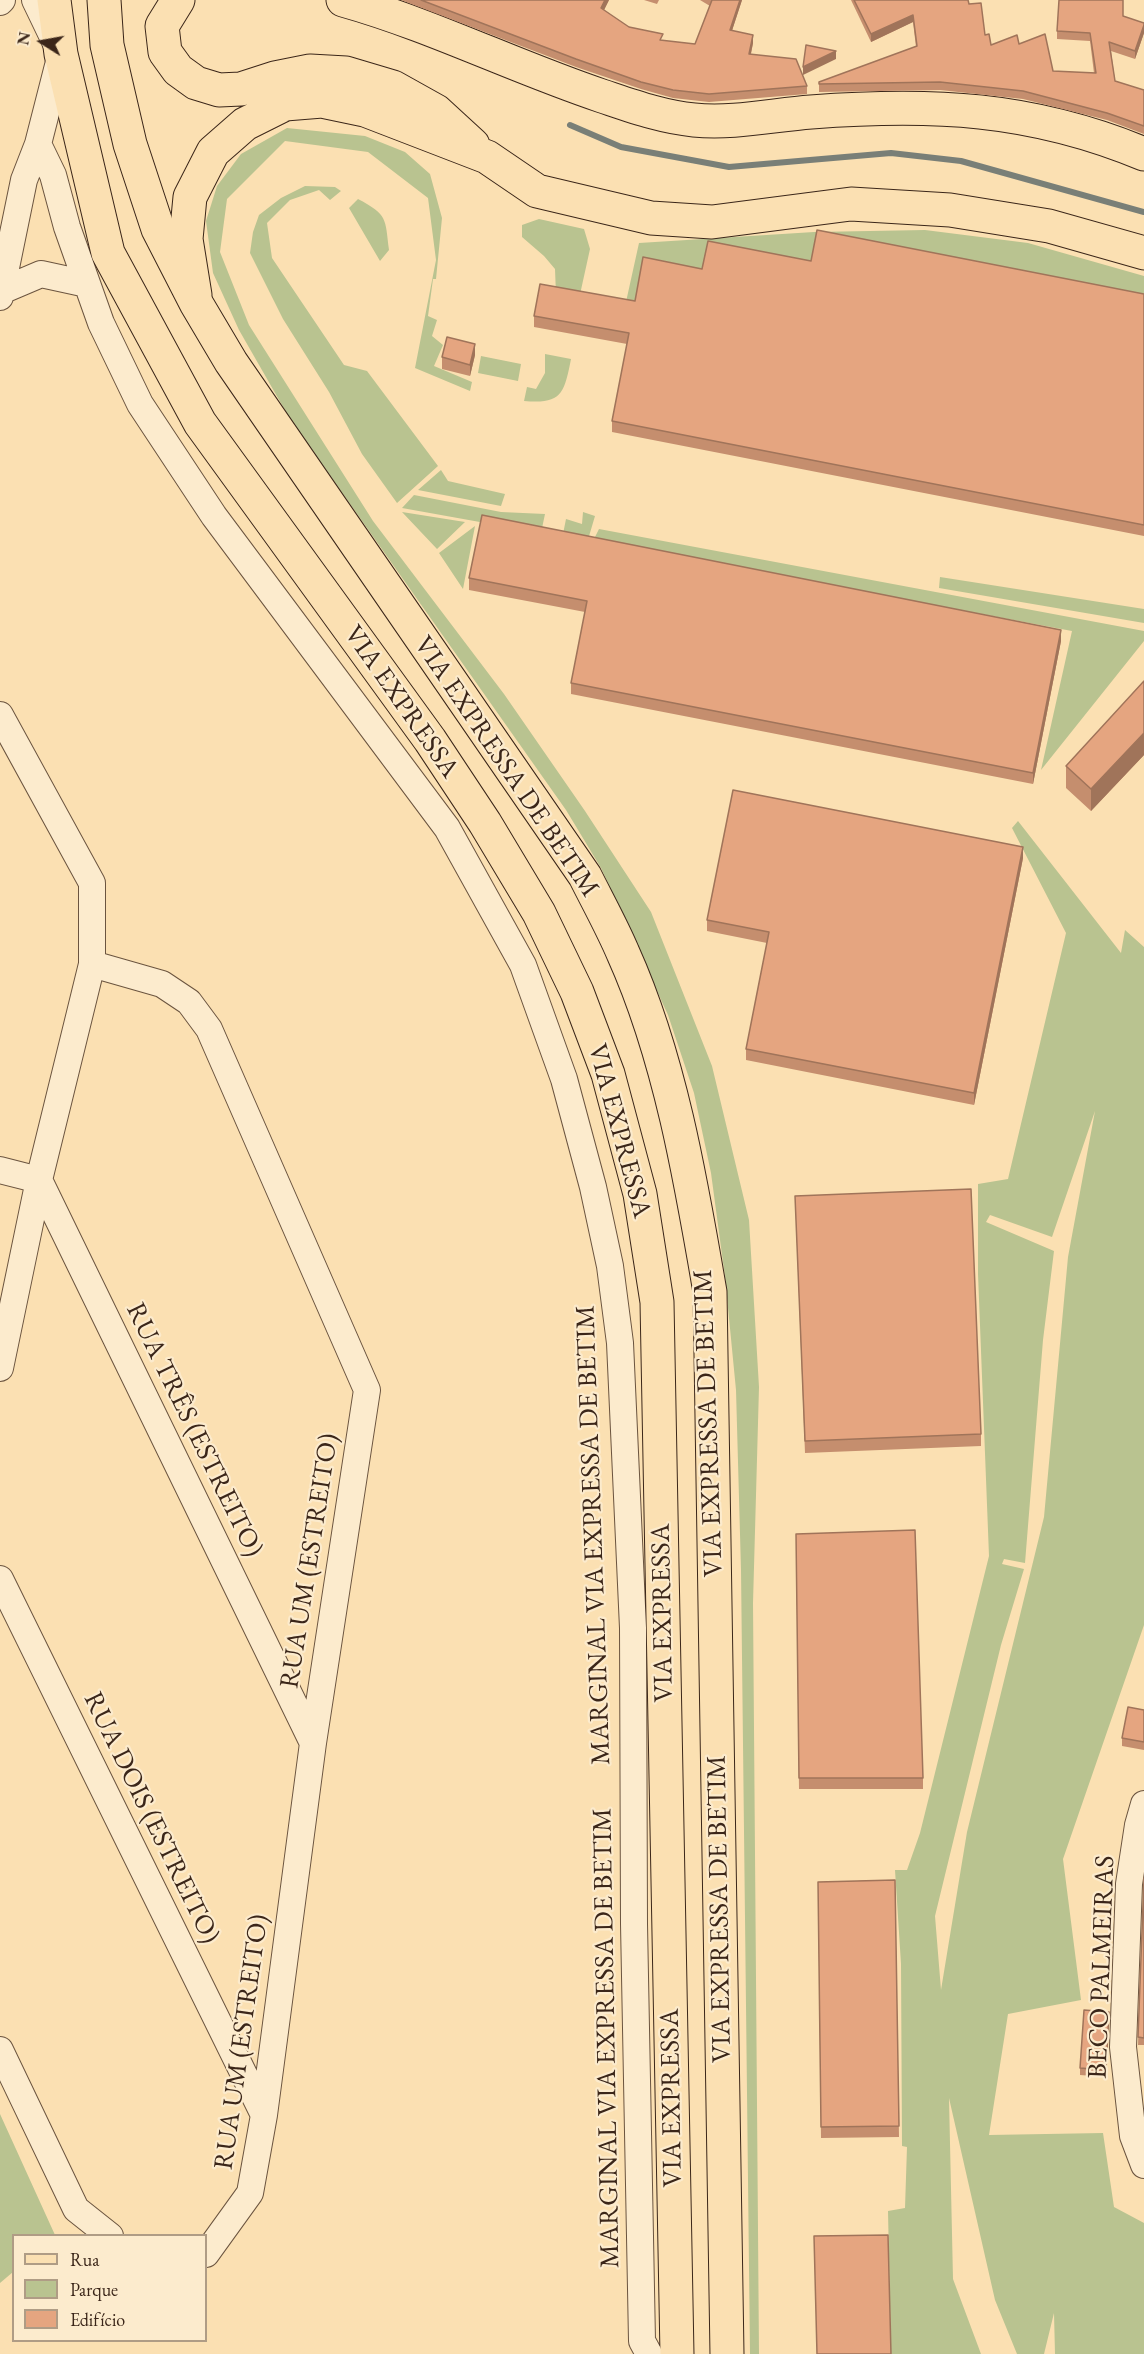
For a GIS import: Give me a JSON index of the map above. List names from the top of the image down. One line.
{"streets":{"main road":["VIA EXPRESSA","VIA EXPRESSA DE BETIM"],"street":["RUA TRÊS (ESTREITO)","MARGINAL VIA EXPRESSA DE BETIM","RUA UM (ESTREITO)","RUA DOIS (ESTREITO)","BECO PALMEIRAS"]},"crossings":[["RUA TRÊS (ESTREITO)","RUA UM (ESTREITO)"],["RUA UM (ESTREITO)","RUA DOIS (ESTREITO)"]],"legend":["Rua","Parque","Edifício"],"north":"left"}
